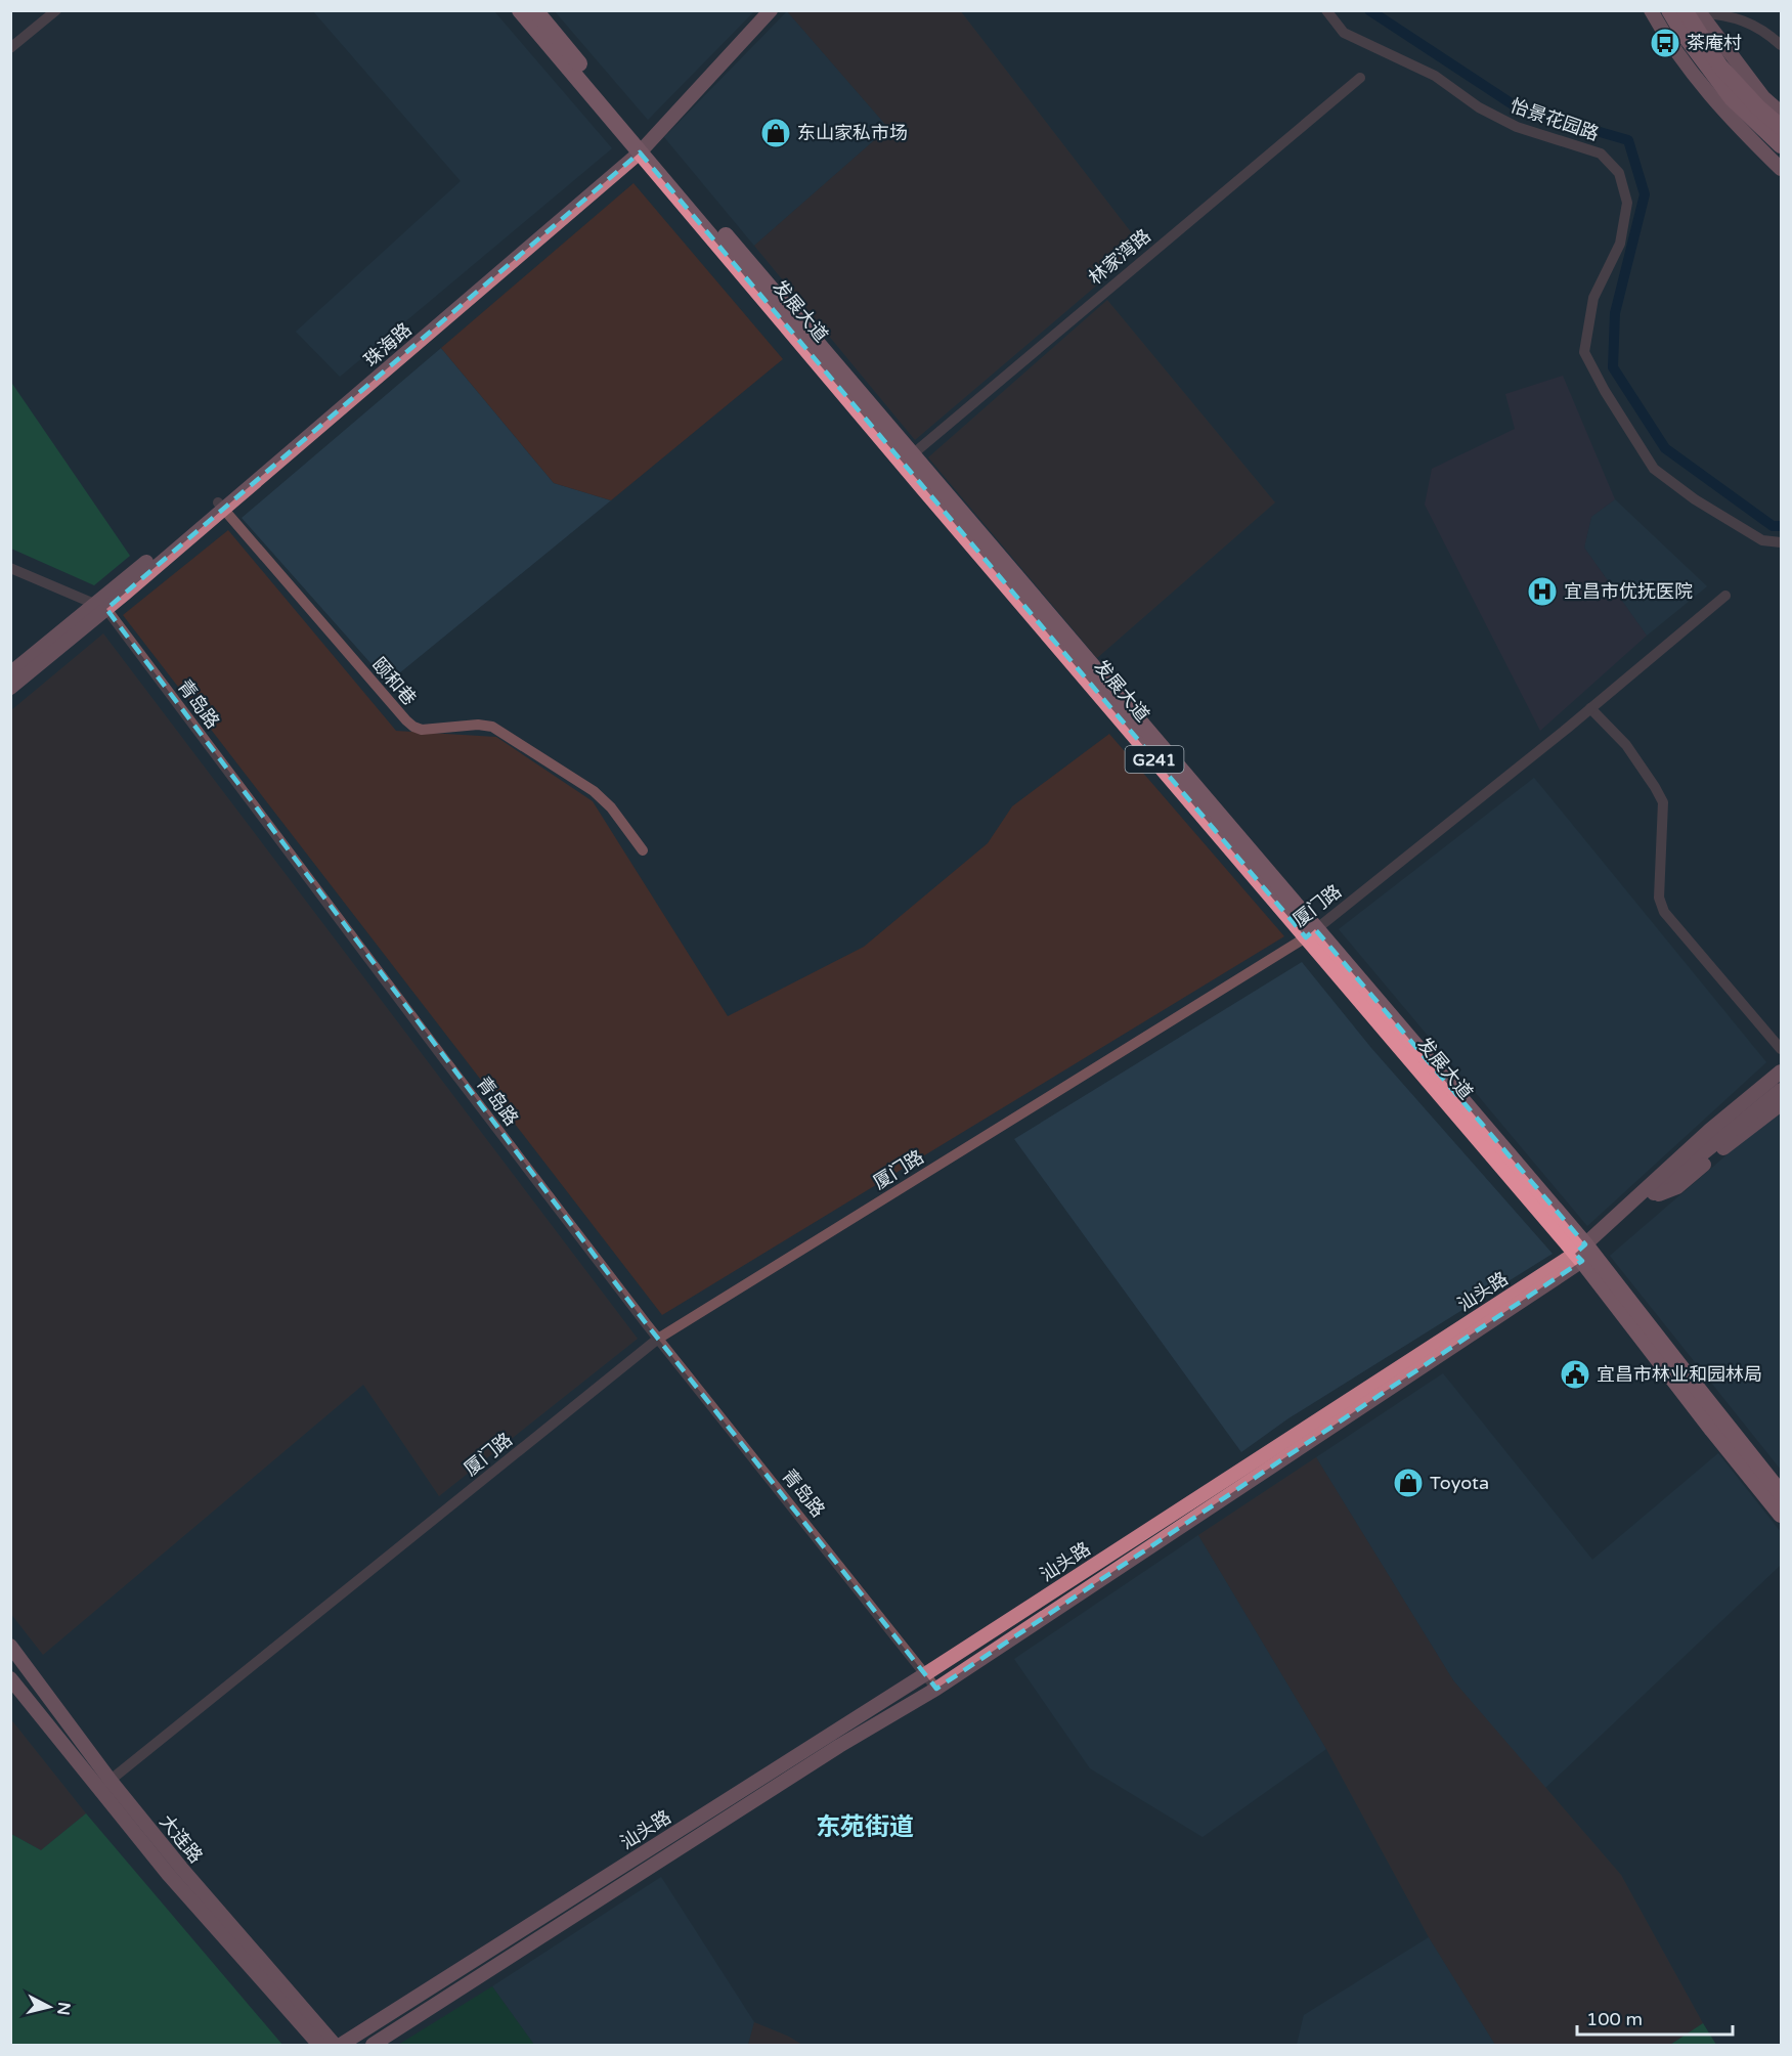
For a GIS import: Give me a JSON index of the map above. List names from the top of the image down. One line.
{"streets":{"highway":["发展大道","G241"],"main road":["珠海路","汕头路","大连路"],"street":["怡景花园路","林家湾路","颐和巷","青岛路","厦门路"]},"crossings":[["林家湾路","发展大道"],["发展大道","珠海路"],["发展大道","厦门路"],["发展大道","汕头路"],["珠海路","颐和巷"],["珠海路","青岛路"],["青岛路","厦门路"],["青岛路","汕头路"],["厦门路","大连路"]],"districts":["东苑街道"],"places":{"bus stop":["茶庵村"],"shop":["东山家私市场","Toyota"],"hospital":["宜昌市优抚医院"],"public building":["宜昌市林业和园林局"]},"scale_bar":"100 m","north":"right"}
